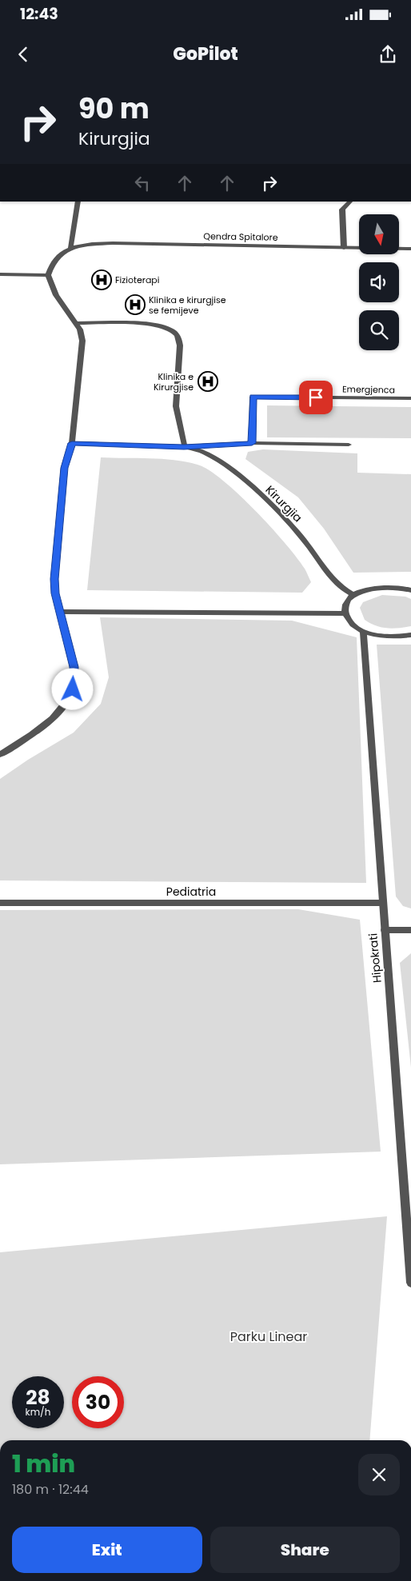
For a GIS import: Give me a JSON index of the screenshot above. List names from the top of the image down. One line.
{"streets":{"street":["Qendra Spitalore","Emergjenca","Kirurgjia","Pediatria","Hipokrati"]},"crossings":[["Emergjenca","Kirurgjia"],["Pediatria","Hipokrati"]],"parks":["Parku Linear"],"places":{"hospital":["Fizioterapi","Klinika e kirurgjise se femijeve","Klinika e Kirurgjise"]},"north":"bottom","page":{"status":"12:43","header":"GoPilot","turn":["90 m","Kirurgjia"],"speed":"28 km/h","limit":"30","heading":["1 min","180 m · 12:44"],"buttons":["Exit","Share"]}}
